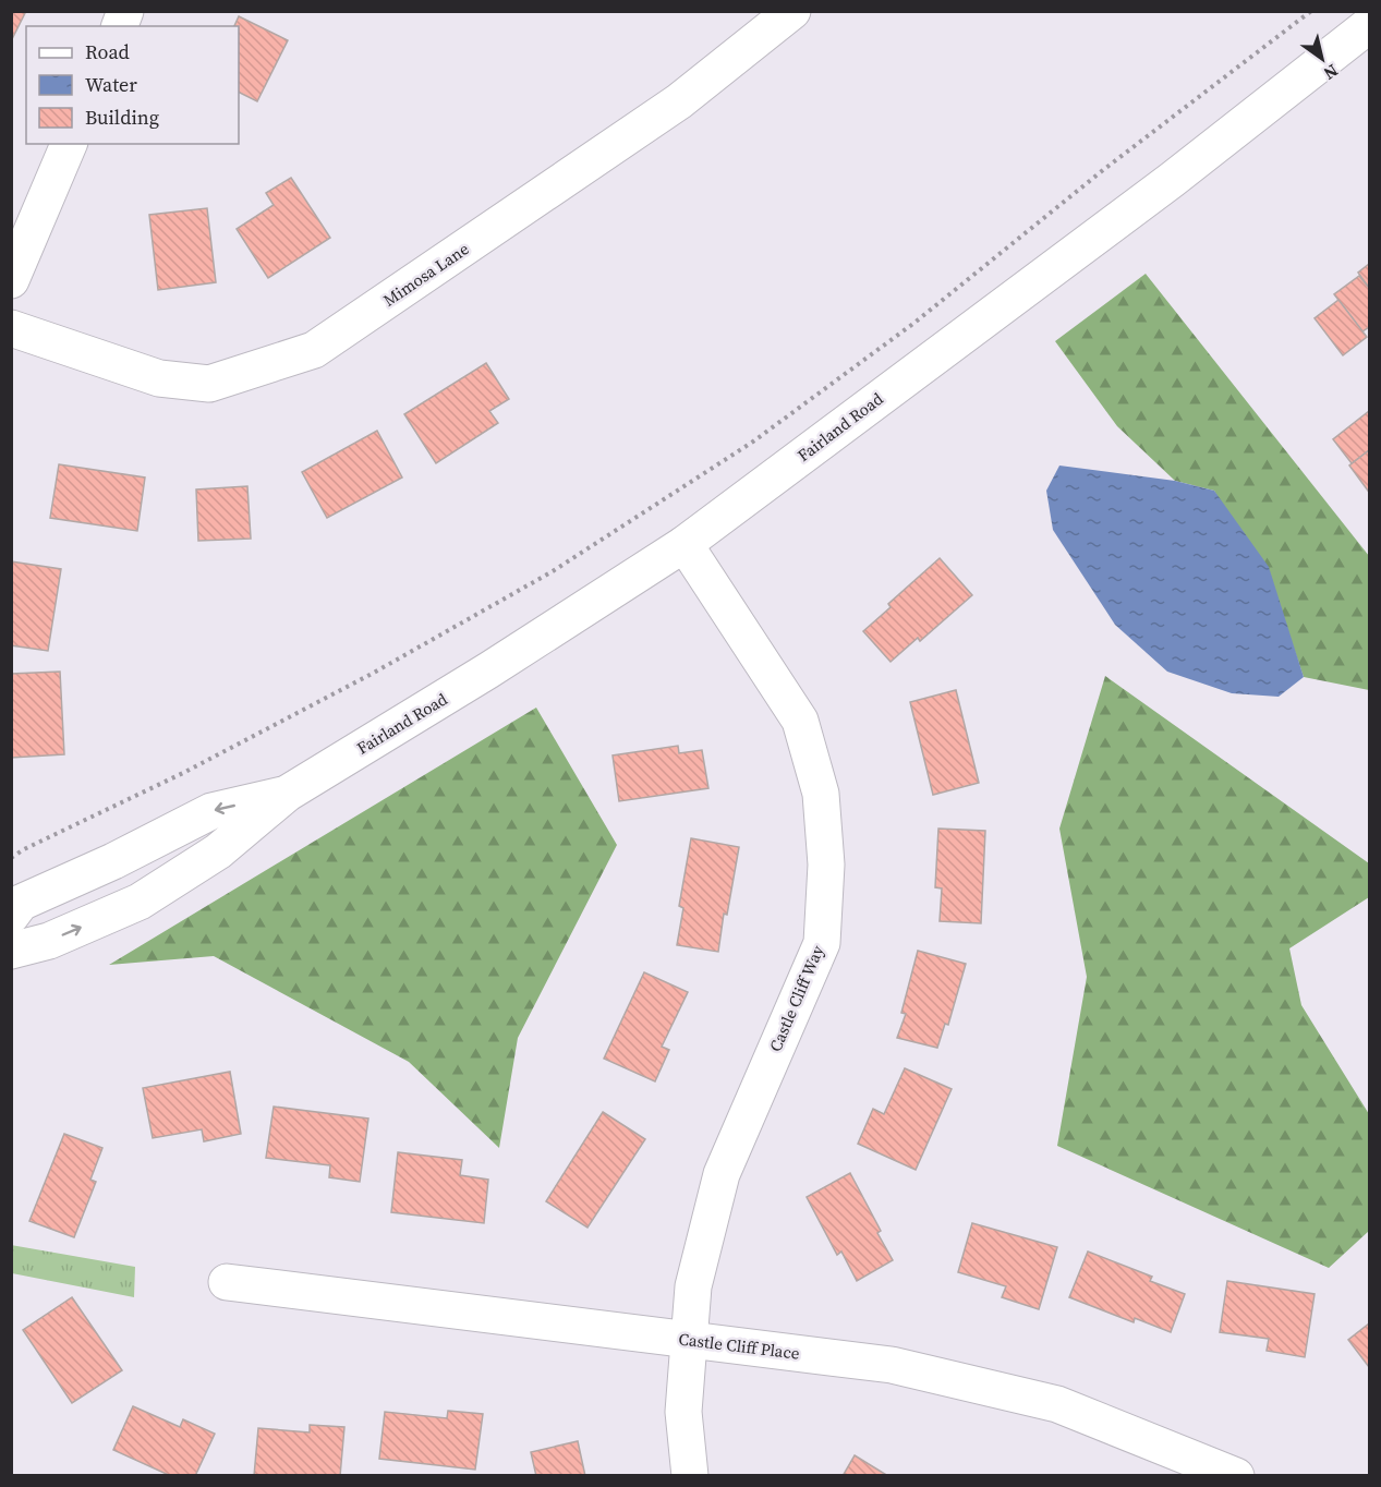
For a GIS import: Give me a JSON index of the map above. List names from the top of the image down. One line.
{"streets":{"street":["Mimosa Lane","Fairland Road","Castle Cliff Way","Castle Cliff Place"]},"crossings":[["Fairland Road","Castle Cliff Way"],["Castle Cliff Way","Castle Cliff Place"]],"legend":["Road","Water","Building"],"north":"bottom right"}
